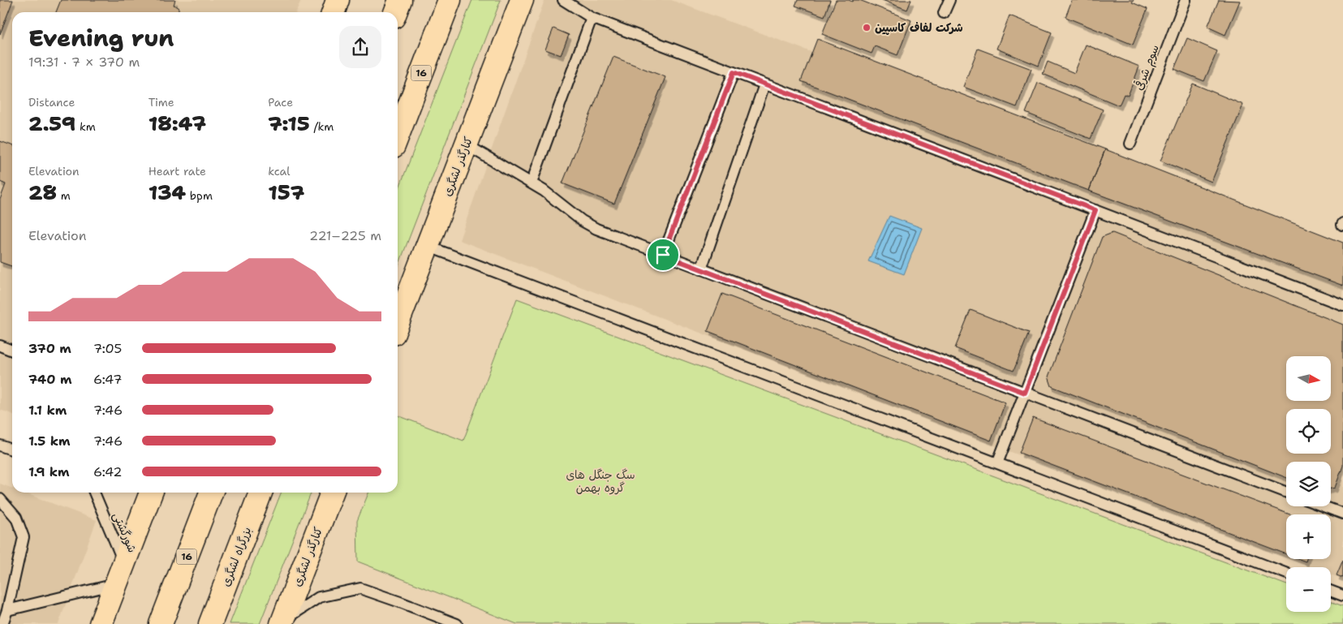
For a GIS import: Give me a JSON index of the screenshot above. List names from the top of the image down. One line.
{"streets":{"main road":["16","کنارگذر لشگری","بزرگراه لشگری"],"lane":["سوم شرقی","شورگشتی"]},"parks":["سگ جنگل های گروه بهمن"],"places":["شرکت لفاف کاسپین"],"north":"right","page":{"heading":["Evening run","19:31 · 7 × 370 m"],"stats":[["Distance","2.59 km"],["Time","18:47"],["Pace","7:15 /km"],["Elevation","28 m"],["Heart rate","134 bpm"],["kcal","157"]],"chart":["Elevation","221–225 m"],"list":[{"name":"370 m","note":"7:05"},{"name":"740 m","note":"6:47"},{"name":"1.1 km","note":"7:46"},{"name":"1.5 km","note":"7:46"},{"name":"1.9 km","note":"6:42"}],"map_buttons":["+","−"]}}
